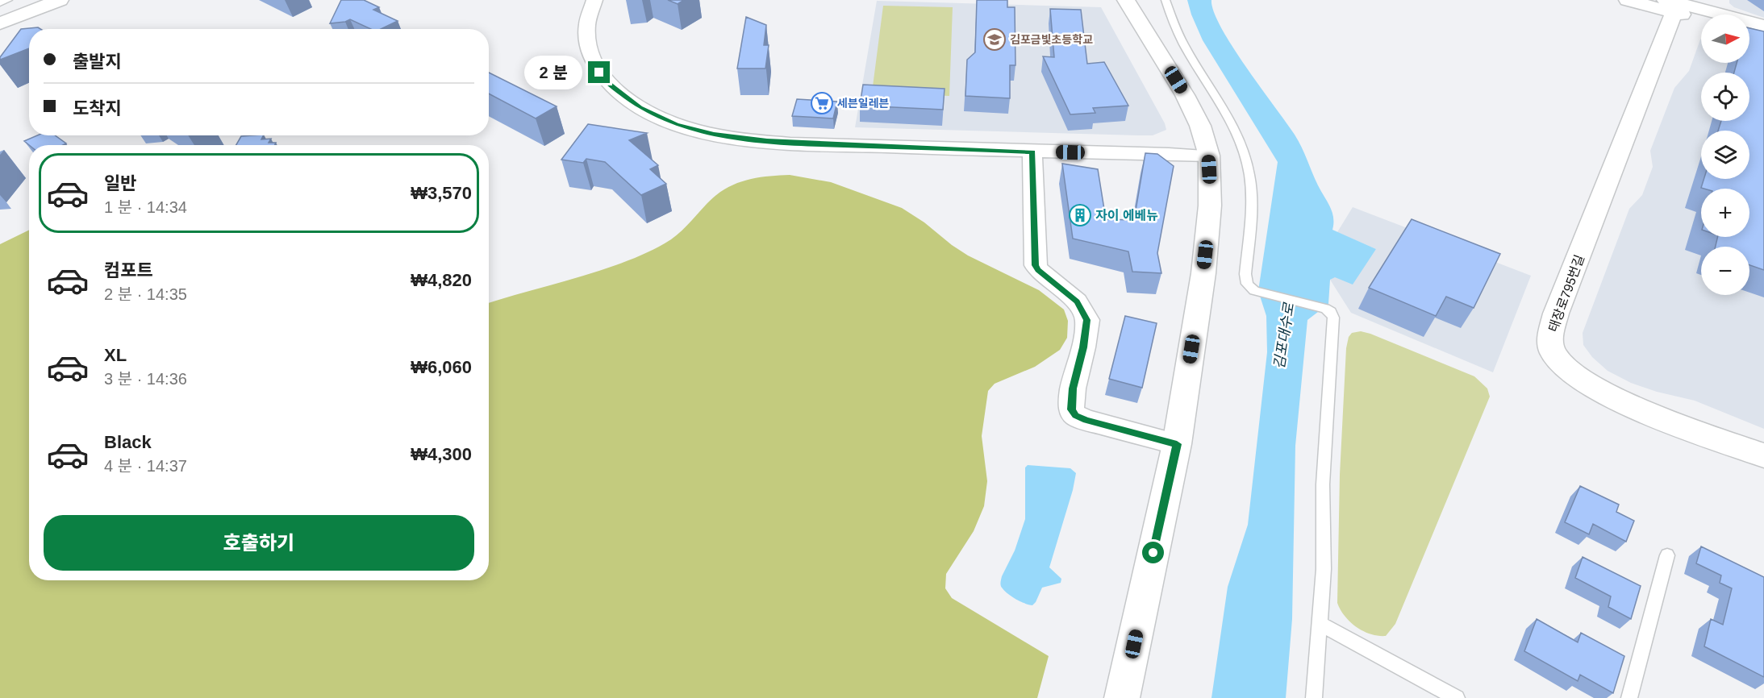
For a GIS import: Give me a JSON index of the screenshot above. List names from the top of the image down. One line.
{"streets":{"street":["태장로795번길"]},"water":["김포대수로"],"places":{"school or university":["김포금빛초등학교"],"supermarket":["세븐일레븐"],"building":["자이 에베뉴"]},"north":"right","page":{"map_buttons":["+","−"],"banner":["출발지","도착지"],"bubble":"2 분","list":[{"name":"일반","note":"1 분 · 14:34","value":"₩3,570"},{"name":"컴포트","note":"2 분 · 14:35","value":"₩4,820"},{"name":"XL","note":"3 분 · 14:36","value":"₩6,060"},{"name":"Black","note":"4 분 · 14:37","value":"₩4,300"}],"buttons":"호출하기"}}
